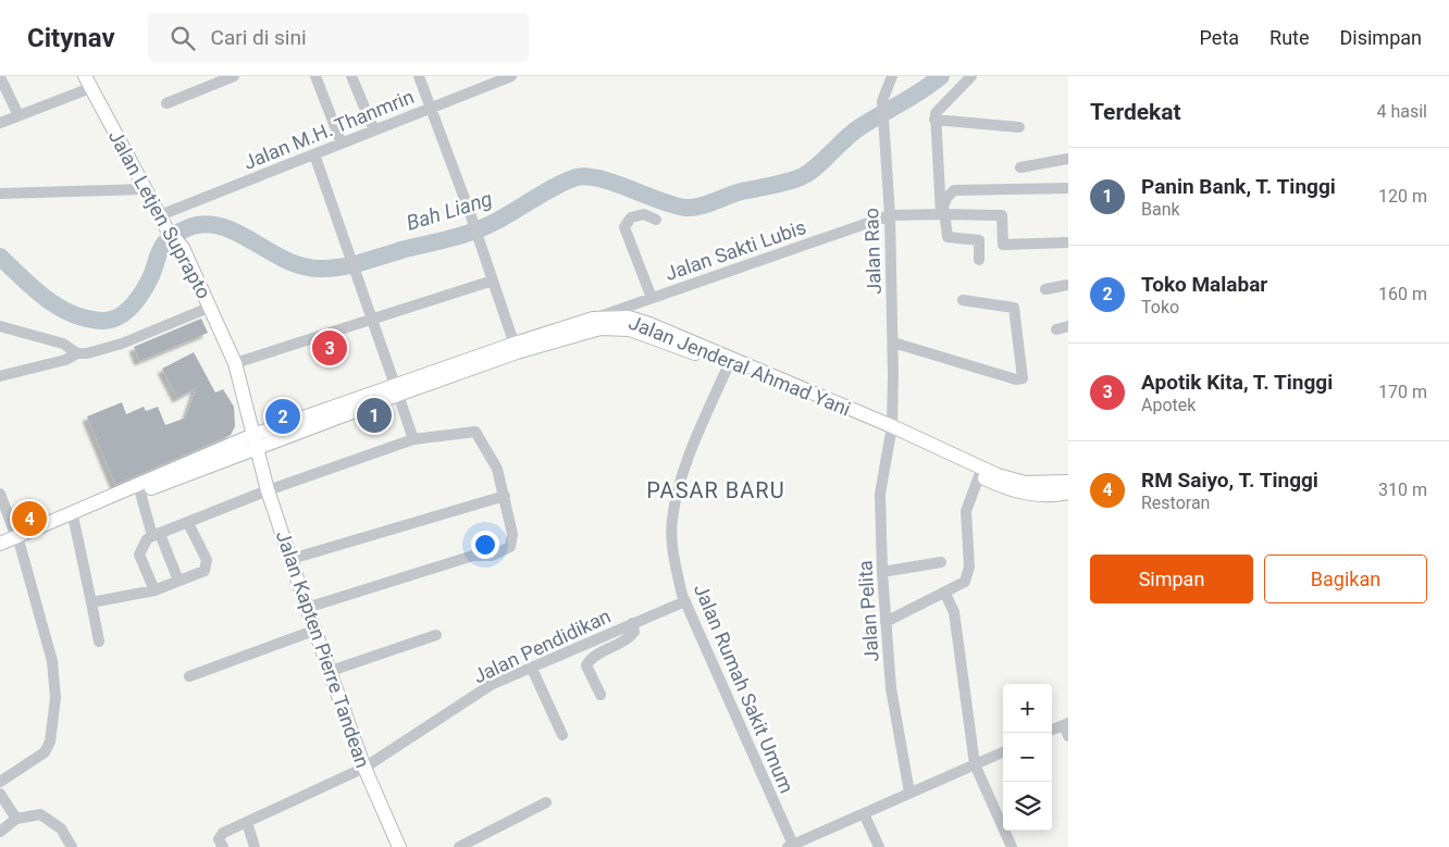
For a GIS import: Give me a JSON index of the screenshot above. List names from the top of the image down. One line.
{"streets":{"main road":["Jalan Letjen Suprapto","Jalan Jenderal Ahmad Yani","Jalan Kapten Pierre Tandean"],"street":["Jalan M.H. Thanmrin","Jalan Sakti Lubis","Jalan Rao","Jalan Pelita","Jalan Pendidikan","Jalan Rumah Sakit Umum"]},"crossings":[["Jalan M.H. Thanmrin","Jalan Letjen Suprapto"],["Jalan Letjen Suprapto","Jalan Jenderal Ahmad Yani"],["Jalan Letjen Suprapto","Jalan Kapten Pierre Tandean"],["Jalan Sakti Lubis","Jalan Rao"],["Jalan Sakti Lubis","Jalan Jenderal Ahmad Yani"],["Jalan Rao","Jalan Jenderal Ahmad Yani"],["Jalan Rao","Jalan Pelita"],["Jalan Jenderal Ahmad Yani","Jalan Pelita"],["Jalan Jenderal Ahmad Yani","Jalan Kapten Pierre Tandean"],["Jalan Jenderal Ahmad Yani","Jalan Rumah Sakit Umum"],["Jalan Pendidikan","Jalan Kapten Pierre Tandean"],["Jalan Pendidikan","Jalan Rumah Sakit Umum"]],"districts":["PASAR BARU"],"water":["Bah Liang"],"page":{"header":"Citynav","search":"Cari di sini","nav":["Peta","Rute","Disimpan"],"heading":["Terdekat","4 hasil"],"list":[{"mark":"1","name":"Panin Bank, T. Tinggi","note":"Bank","value":"120 m"},{"mark":"2","name":"Toko Malabar","note":"Toko","value":"160 m"},{"mark":"3","name":"Apotik Kita, T. Tinggi","note":"Apotek","value":"170 m"},{"mark":"4","name":"RM Saiyo, T. Tinggi","note":"Restoran","value":"310 m"}],"pins":["3","1","2","4"],"buttons":["Simpan","Bagikan"],"map_buttons":["+","−"]}}
